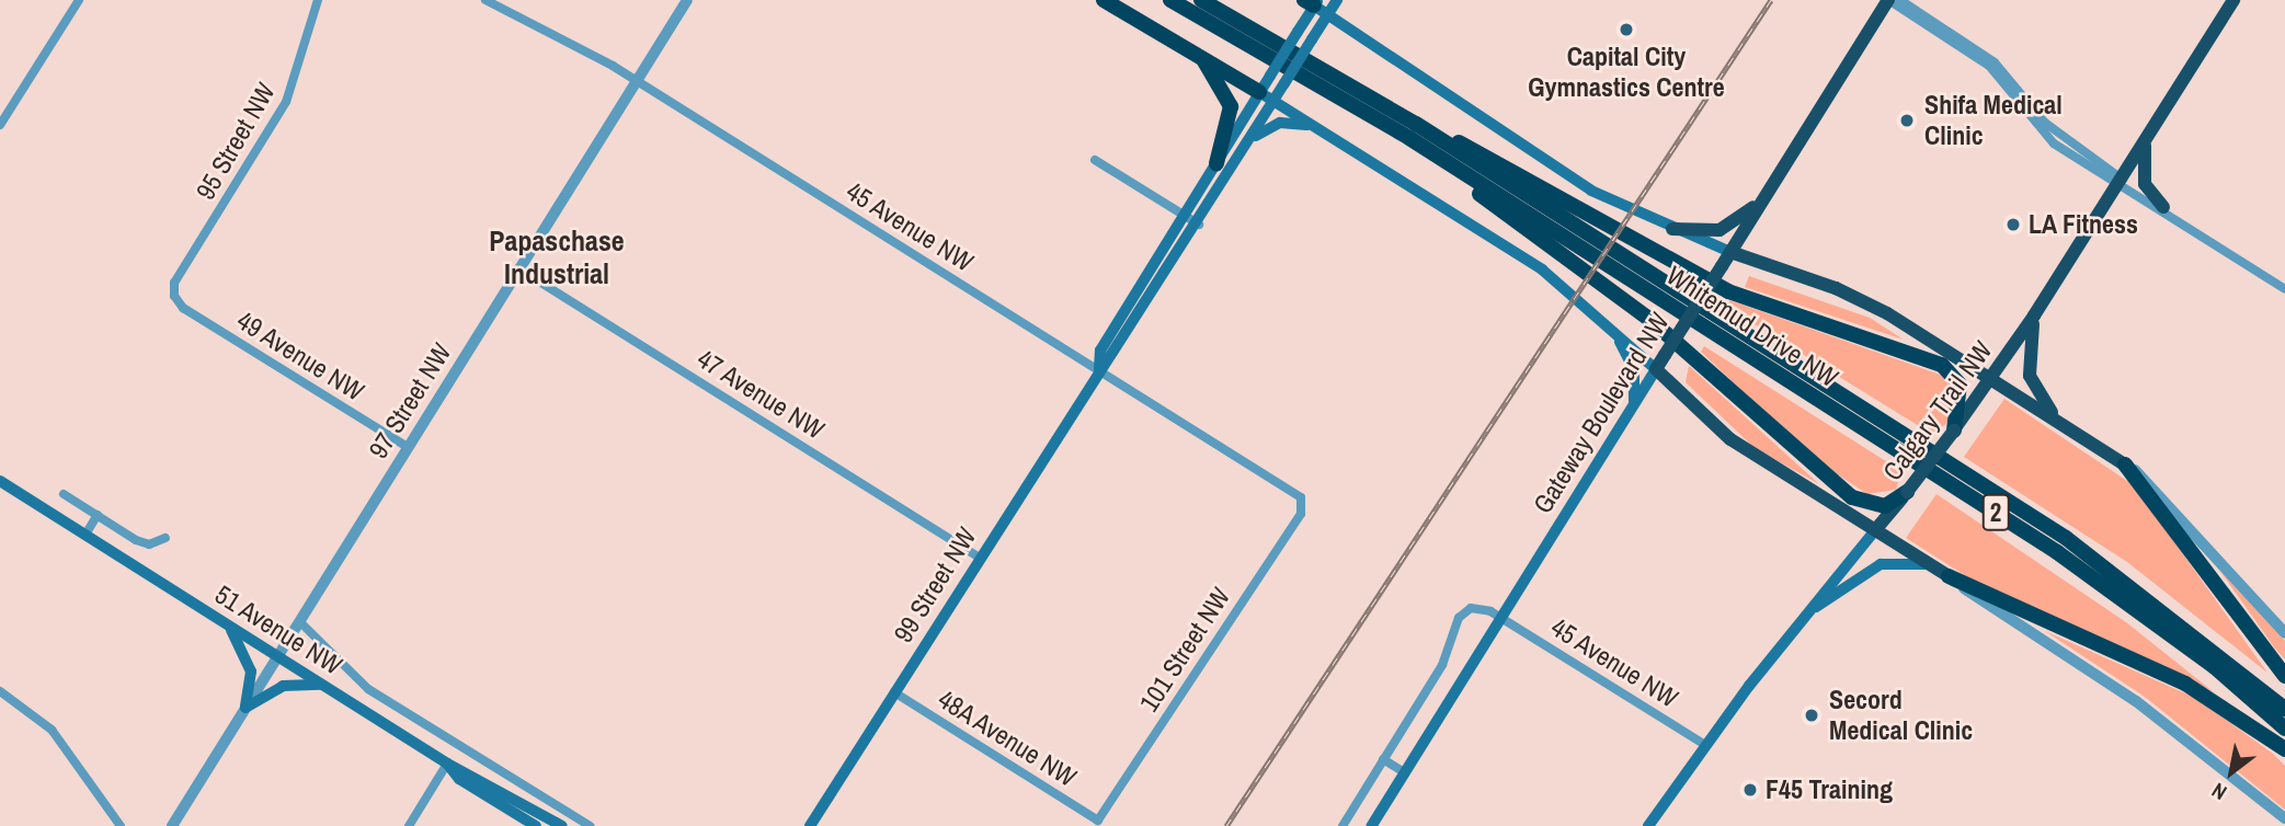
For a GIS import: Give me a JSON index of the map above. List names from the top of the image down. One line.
{"streets":{"highway":["Whitemud Drive NW","Calgary Trail NW","Gateway Boulevard NW","2"],"main road":["99 Street NW","51 Avenue NW"],"street":["95 Street NW","45 Avenue NW","49 Avenue NW","47 Avenue NW","97 Street NW","101 Street NW","48A Avenue NW"]},"crossings":[["95 Street NW","49 Avenue NW"],["45 Avenue NW","97 Street NW"],["45 Avenue NW","Calgary Trail NW"],["45 Avenue NW","Gateway Boulevard NW"],["45 Avenue NW","99 Street NW"],["45 Avenue NW","101 Street NW"],["49 Avenue NW","97 Street NW"],["47 Avenue NW","97 Street NW"],["47 Avenue NW","99 Street NW"],["97 Street NW","51 Avenue NW"],["99 Street NW","48A Avenue NW"],["101 Street NW","48A Avenue NW"]],"districts":["Papaschase Industrial"],"places":["Capital City Gymnastics Centre","Shifa Medical Clinic","LA Fitness","Secord Medical Clinic","F45 Training"],"north":"bottom left"}
